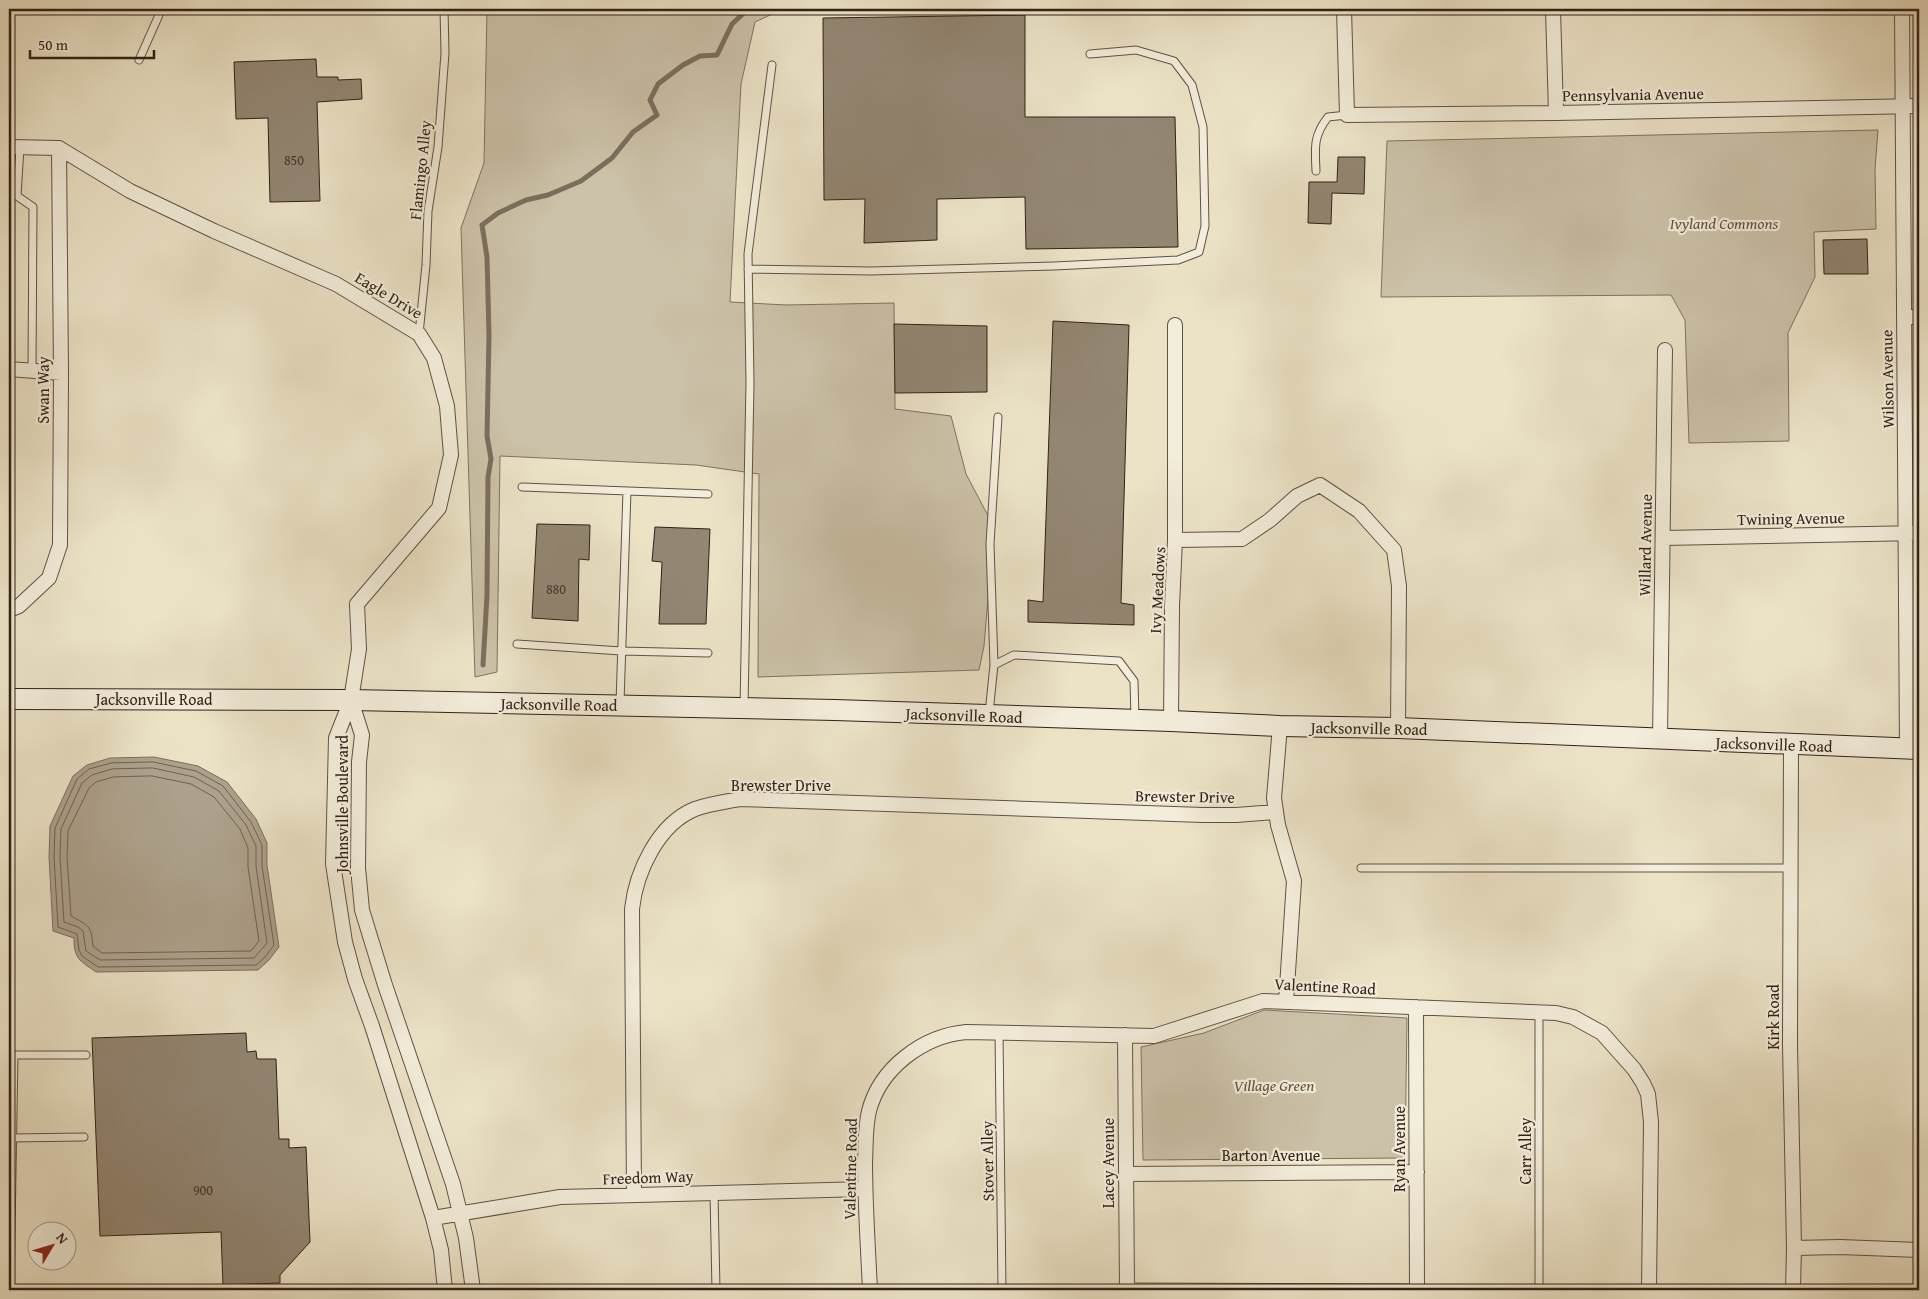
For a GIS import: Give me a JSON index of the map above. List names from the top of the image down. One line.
{"streets":{"main road":["Jacksonville Road"],"street":["Pennsylvania Avenue","Eagle Drive","Wilson Avenue","Swan Way","Twining Avenue","Willard Avenue","Ivy Meadows","Brewster Drive","Johnsville Boulevard","Valentine Road","Kirk Road","Ryan Avenue","Barton Avenue","Lacey Avenue","Freedom Way"],"lane":["Flamingo Alley","Carr Alley","Stover Alley"]},"crossings":[["Pennsylvania Avenue","Wilson Avenue"],["Flamingo Alley","Eagle Drive"],["Eagle Drive","Swan Way"],["Eagle Drive","Jacksonville Road"],["Eagle Drive","Johnsville Boulevard"],["Wilson Avenue","Twining Avenue"],["Wilson Avenue","Jacksonville Road"],["Twining Avenue","Willard Avenue"],["Willard Avenue","Jacksonville Road"],["Ivy Meadows","Jacksonville Road"],["Jacksonville Road","Johnsville Boulevard"],["Jacksonville Road","Kirk Road"],["Brewster Drive","Freedom Way"],["Johnsville Boulevard","Freedom Way"],["Valentine Road","Ryan Avenue"],["Valentine Road","Carr Alley"],["Valentine Road","Stover Alley"],["Valentine Road","Lacey Avenue"],["Valentine Road","Freedom Way"],["Ryan Avenue","Barton Avenue"],["Barton Avenue","Lacey Avenue"]],"parks":["Ivyland Commons","Village Green"],"house_numbers":["850","880","900"],"scale_bar":"50 m","north":"top right"}
